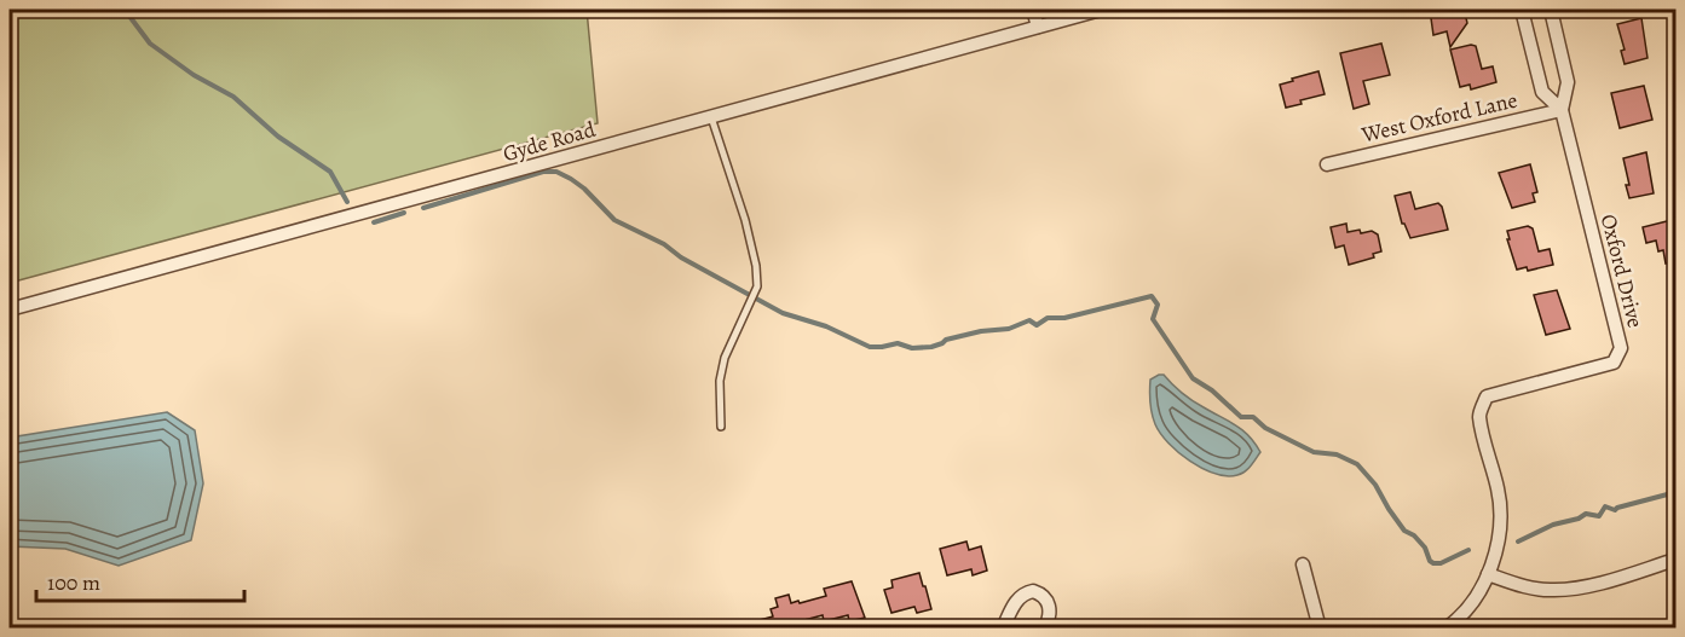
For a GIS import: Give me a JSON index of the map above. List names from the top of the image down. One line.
{"streets":{"street":["West Oxford Lane","Gyde Road","Oxford Drive"]},"crossings":[["West Oxford Lane","Oxford Drive"]],"scale_bar":"100 m"}
